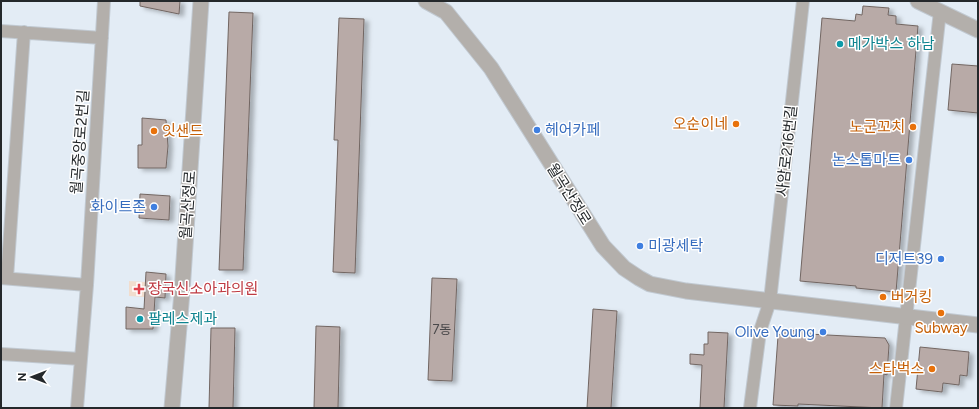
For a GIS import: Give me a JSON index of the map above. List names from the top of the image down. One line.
{"streets":{"street":["월곡중앙로2번길","사암로216번길","월곡산정로"]},"crossings":[["사암로216번길","월곡산정로"]],"places":{"other":["메가박스 하남","오순이네","노군꼬치","헤어카페","잇샌드","논스톱마트","화이트존","미광세탁","디저트39","버거킹","Subway","팔레스제과","Olive Young","스타벅스"],"health":["장국신소아과의원"]},"house_numbers":["7동"],"north":"left"}
